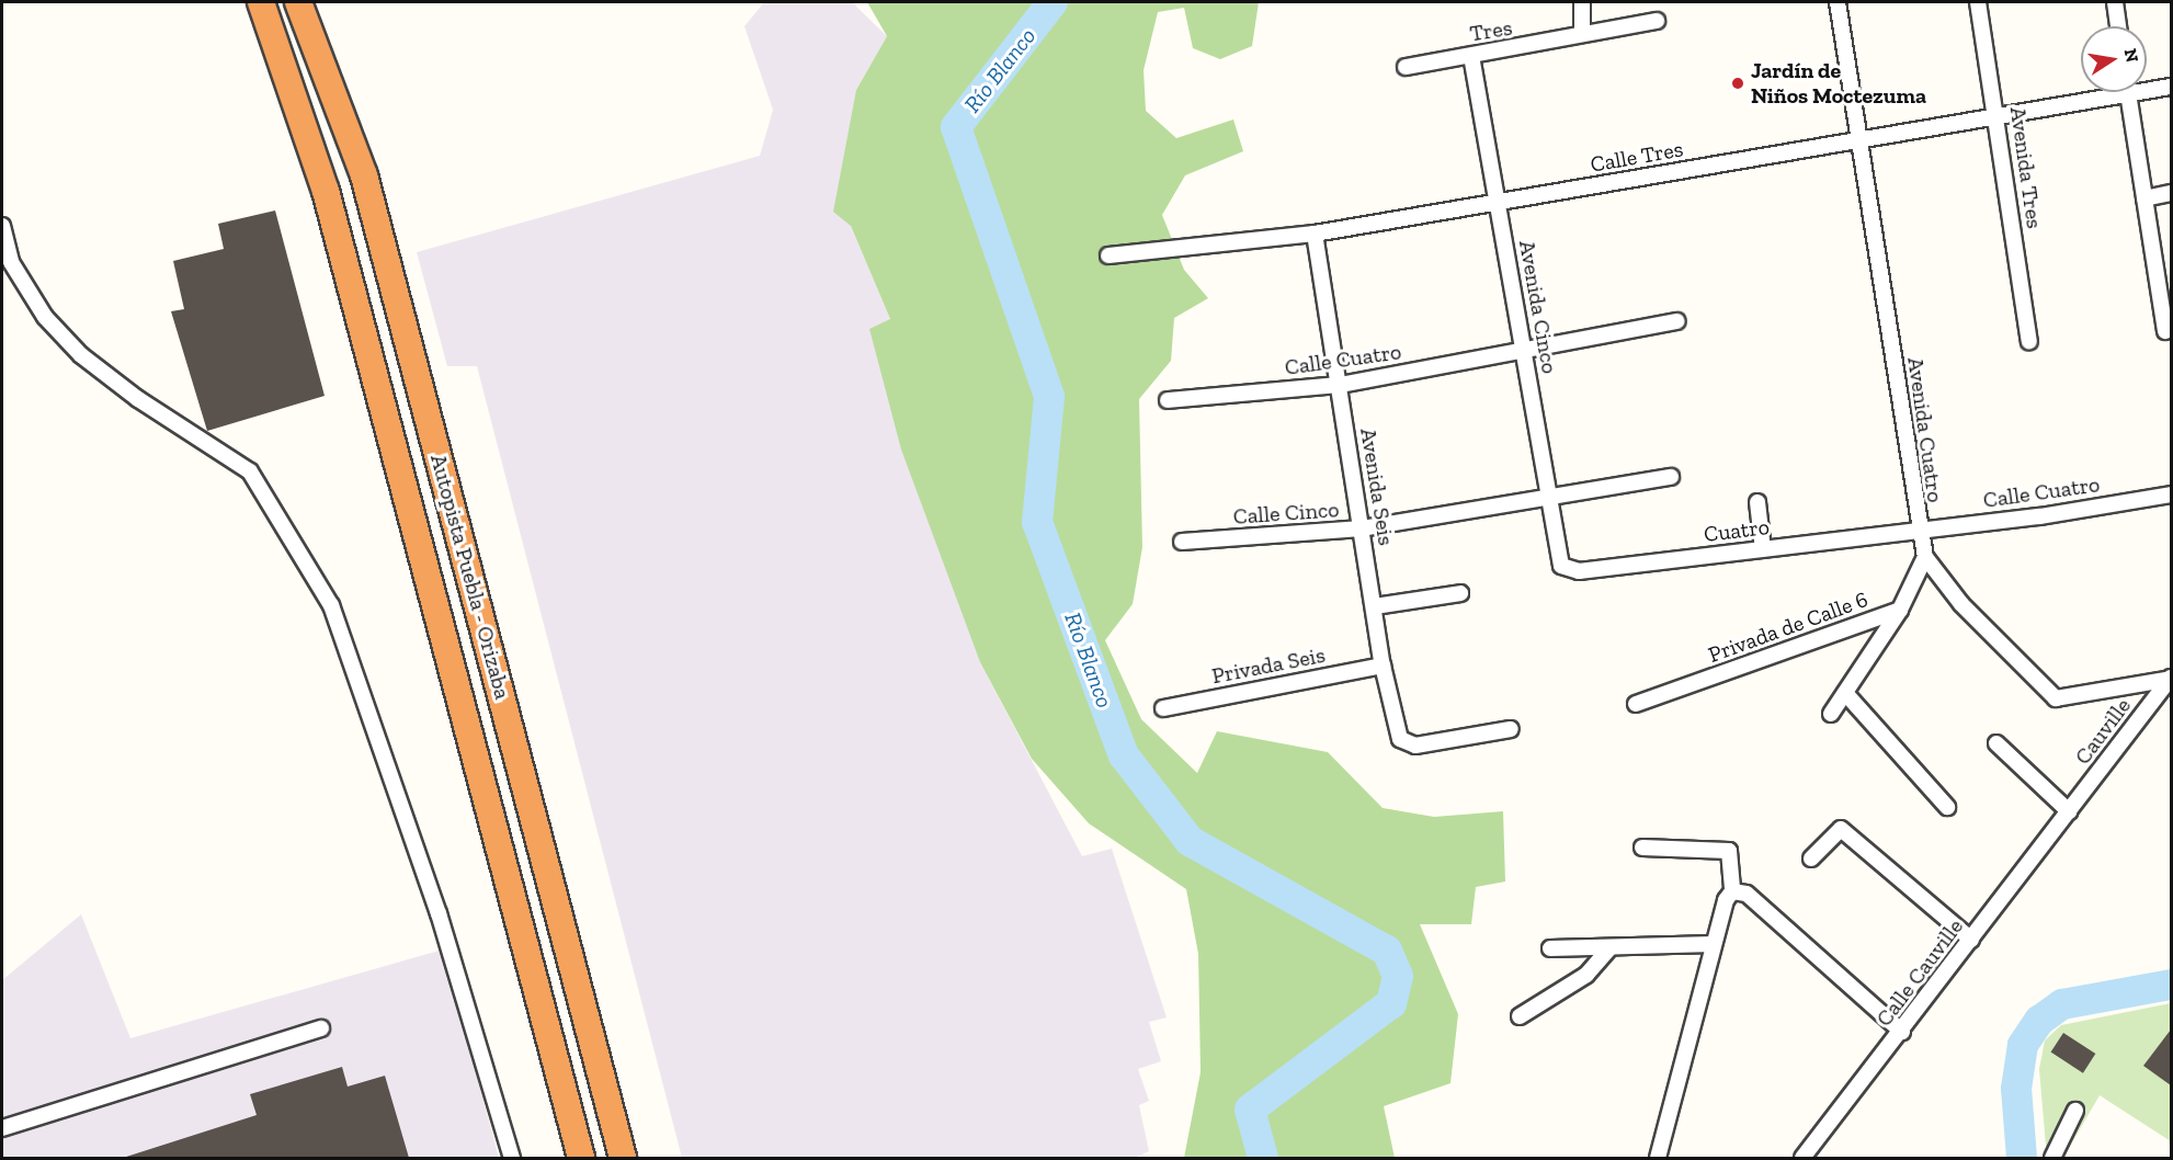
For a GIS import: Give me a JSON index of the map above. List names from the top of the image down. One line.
{"streets":{"highway":["Autopista Puebla - Orizaba"],"street":["Tres","Calle Tres","Avenida Tres","Avenida Cinco","Calle Cuatro","Avenida Cuatro","Avenida Seis","Calle Cinco","Cuatro","Privada de Calle 6","Privada Seis","Cauville","Calle Cauville"]},"crossings":[["Tres","Avenida Cinco"],["Calle Tres","Avenida Tres"],["Calle Tres","Avenida Cinco"],["Calle Tres","Avenida Cuatro"],["Calle Tres","Avenida Seis"],["Avenida Cinco","Calle Cuatro"],["Avenida Cinco","Calle Cinco"],["Avenida Cinco","Cuatro"],["Calle Cuatro","Avenida Cuatro"],["Calle Cuatro","Avenida Seis"],["Calle Cuatro","Cuatro"],["Avenida Cuatro","Cuatro"],["Avenida Cuatro","Privada de Calle 6"],["Avenida Cuatro","Cauville"],["Avenida Seis","Calle Cinco"],["Avenida Seis","Privada Seis"],["Cauville","Calle Cauville"]],"water":["Río Blanco"],"places":["Jardín de Niños Moctezuma"],"north":"right"}
